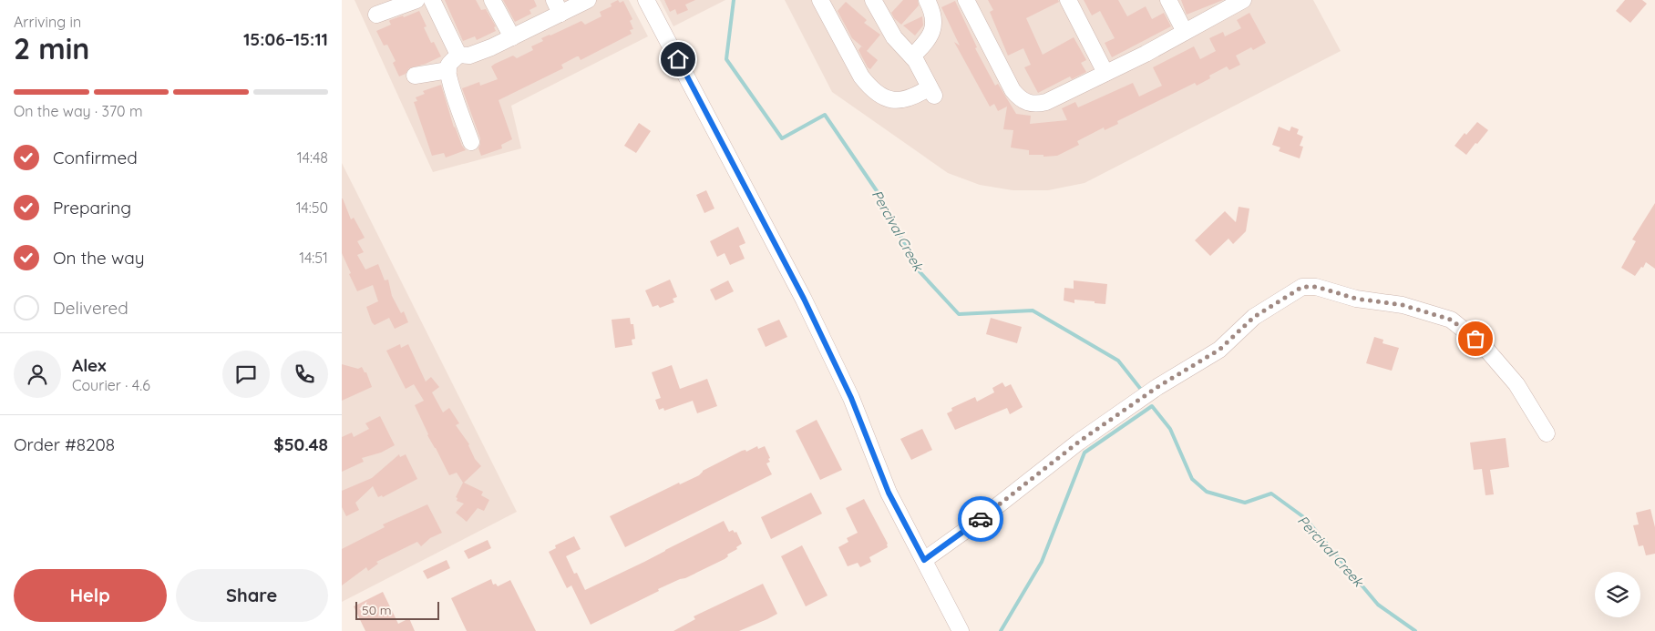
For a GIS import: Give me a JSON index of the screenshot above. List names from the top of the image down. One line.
{"water":["Percival Creek"],"scale_bar":"50 m","page":{"heading":["2 min","Arriving in","15:06–15:11"],"panel":["Alex","Courier · 4.6","Order #8208","$50.48"],"bar":"On the way · 370 m","list":[["Confirmed","14:48"],["Preparing","14:50"],["On the way","14:51"],"Delivered"],"buttons":["Help","Share"],"scale":"50 m"}}
